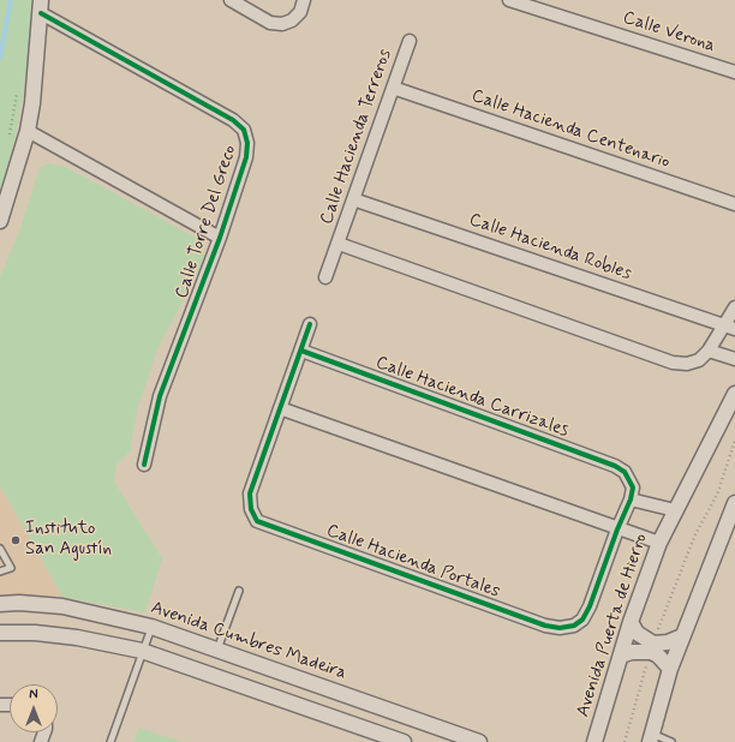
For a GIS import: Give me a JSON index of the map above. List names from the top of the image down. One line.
{"streets":{"street":["Calle Verona","Calle Hacienda Centenario","Calle Hacienda Terreros","Calle Torre Del Greco","Calle Hacienda Robles","Calle Hacienda Carrizales","Calle Hacienda Portales","Avenida Puerta de Hierro","Avenida Cumbres Madeira"]},"crossings":[["Calle Hacienda Centenario","Calle Hacienda Terreros"],["Calle Hacienda Terreros","Calle Hacienda Robles"]],"places":["Instituto San Agustín"],"north":"top"}
